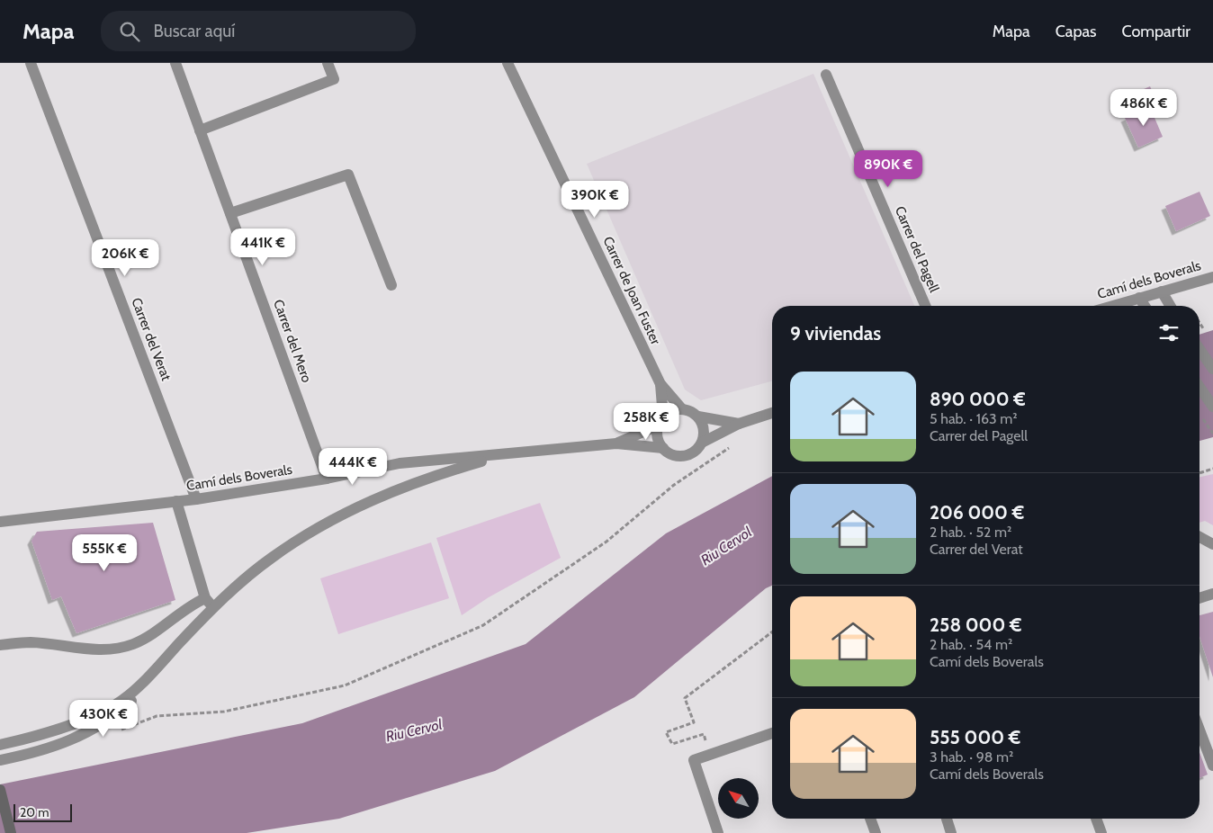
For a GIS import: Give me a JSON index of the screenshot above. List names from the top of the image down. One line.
{"streets":{"street":["Carrer del Pagell","Camí dels Boverals","Carrer de Joan Fuster","Carrer del Verat","Carrer del Mero"]},"crossings":[["Camí dels Boverals","Carrer de Joan Fuster"],["Camí dels Boverals","Carrer del Verat"],["Camí dels Boverals","Carrer del Mero"]],"water":["Riu Cervol"],"scale_bar":"20 m","north":"top left","page":{"header":"Mapa","search":"Buscar aquí","nav":["Mapa","Capas","Compartir"],"price":["486K €","890K €","390K €","441K €","206K €","258K €","444K €","555K €","430K €"],"heading":"9 viviendas","list":[{"name":"890 000 €","note":"5 hab. · 163 m² · Carrer del Pagell"},{"name":"206 000 €","note":"2 hab. · 52 m² · Carrer del Verat"},{"name":"258 000 €","note":"2 hab. · 54 m² · Camí dels Boverals"},{"name":"555 000 €","note":"3 hab. · 98 m² · Camí dels Boverals"}],"scale":"20 m"}}
